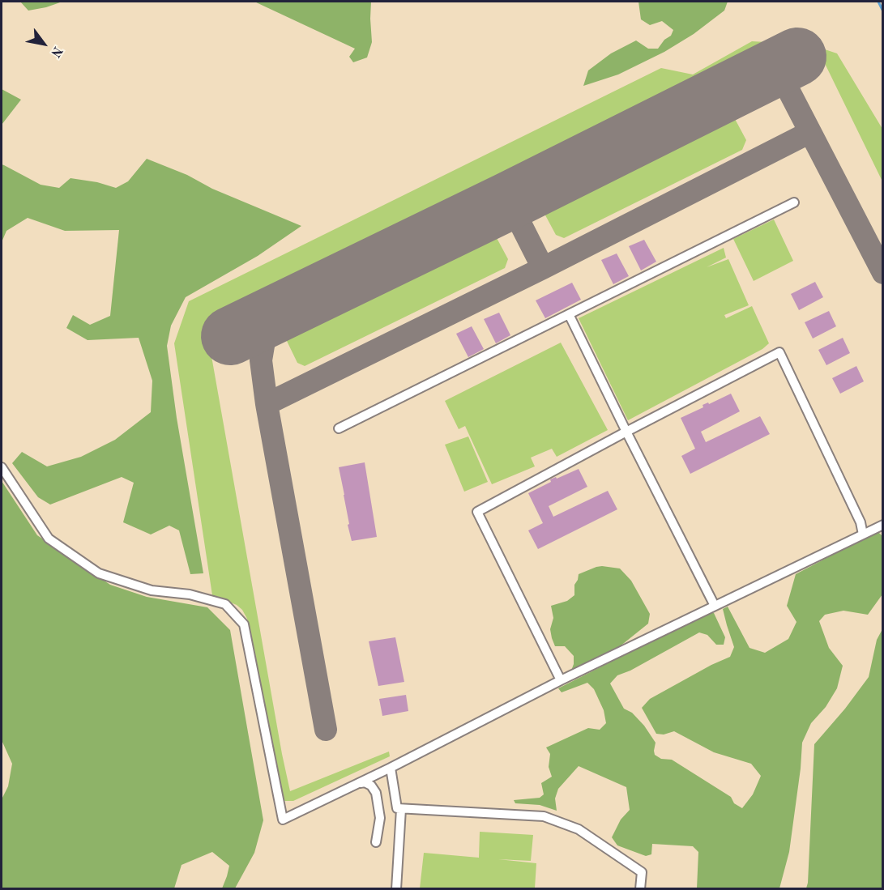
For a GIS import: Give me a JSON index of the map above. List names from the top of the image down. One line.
{"north":"bottom right"}
